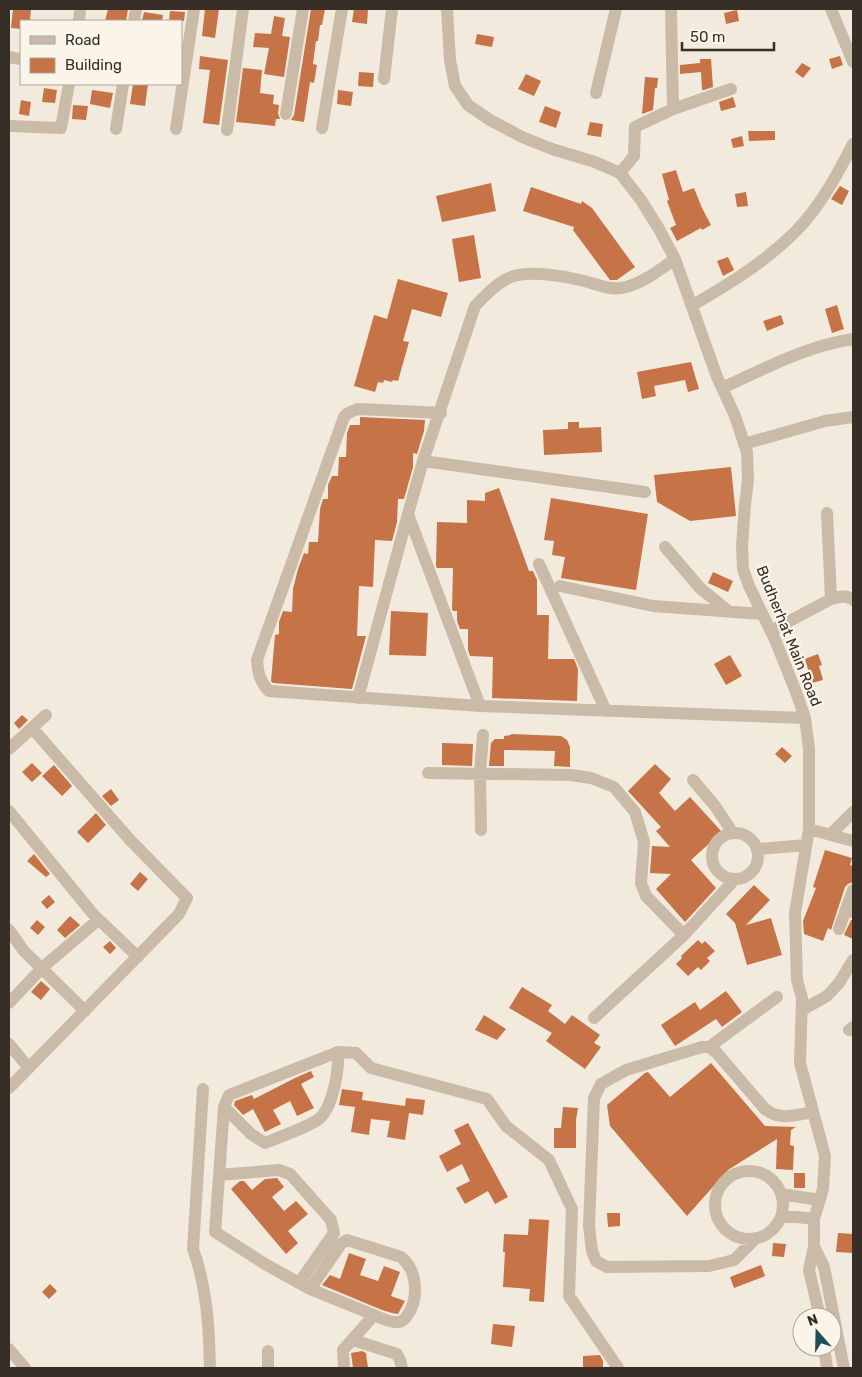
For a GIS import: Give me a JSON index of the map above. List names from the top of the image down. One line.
{"streets":{"street":["Budherhat Main Road"]},"legend":["Road","Building"],"scale_bar":"50 m","north":"top"}
